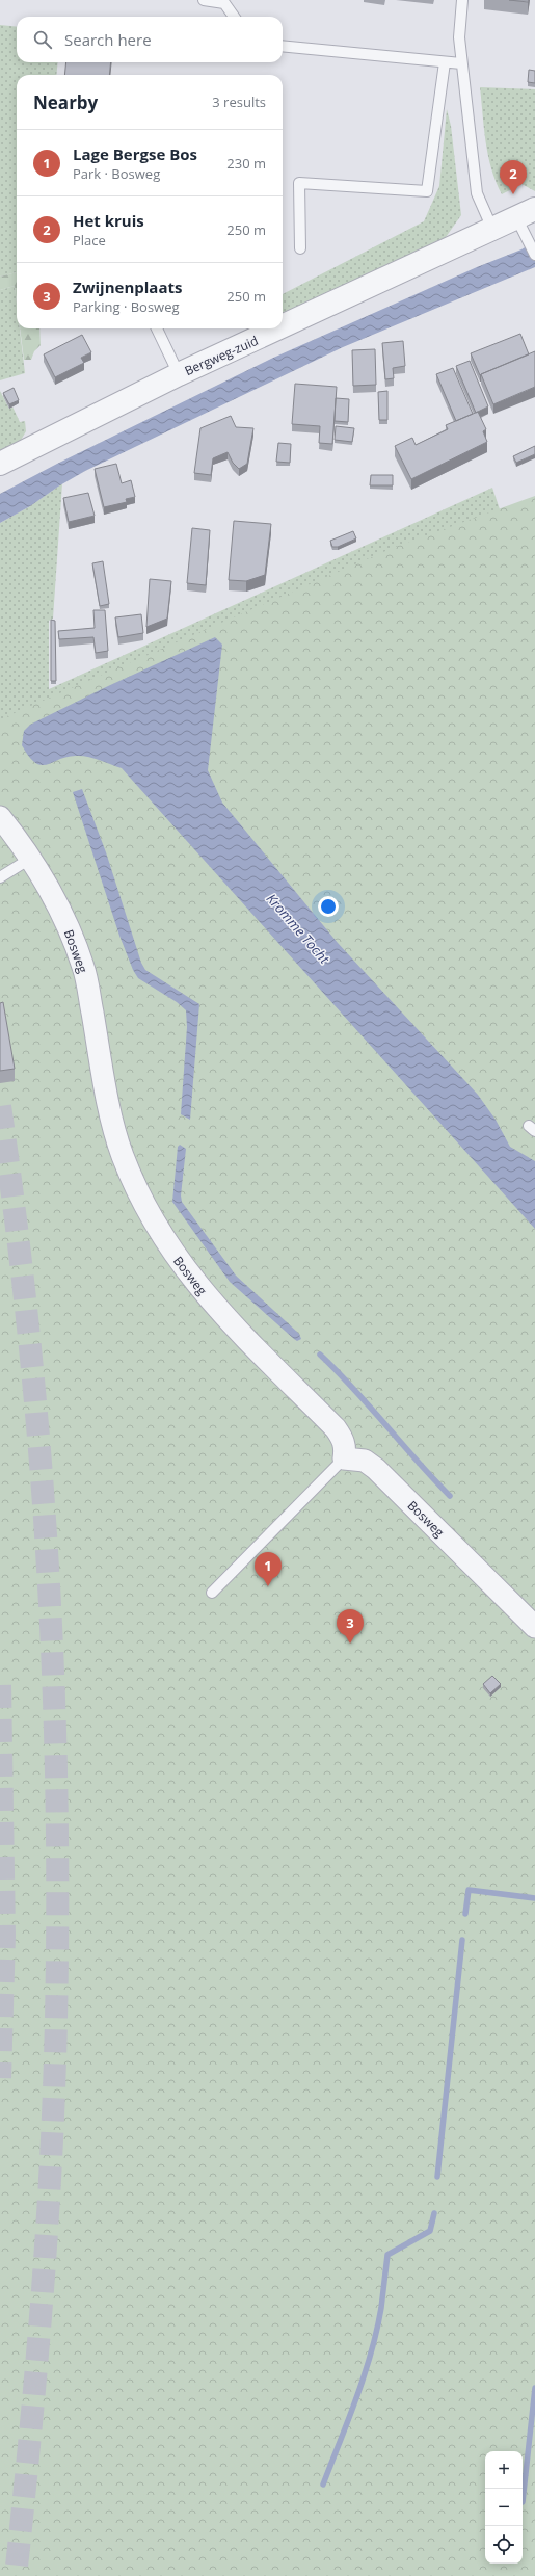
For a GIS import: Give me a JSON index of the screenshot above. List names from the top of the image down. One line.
{"streets":{"street":["Bergweg-zuid","Bosweg"]},"water":["Kromme Tocht"],"page":{"search":"Search here","heading":["Nearby","3 results"],"list":[{"mark":"1","name":"Lage Bergse Bos","note":"Park · Bosweg","value":"230 m"},{"mark":"2","name":"Het kruis","note":"Place","value":"250 m"},{"mark":"3","name":"Zwijnenplaats","note":"Parking · Bosweg","value":"250 m"}],"pins":["2","1","3"],"map_buttons":["+","−"]}}
